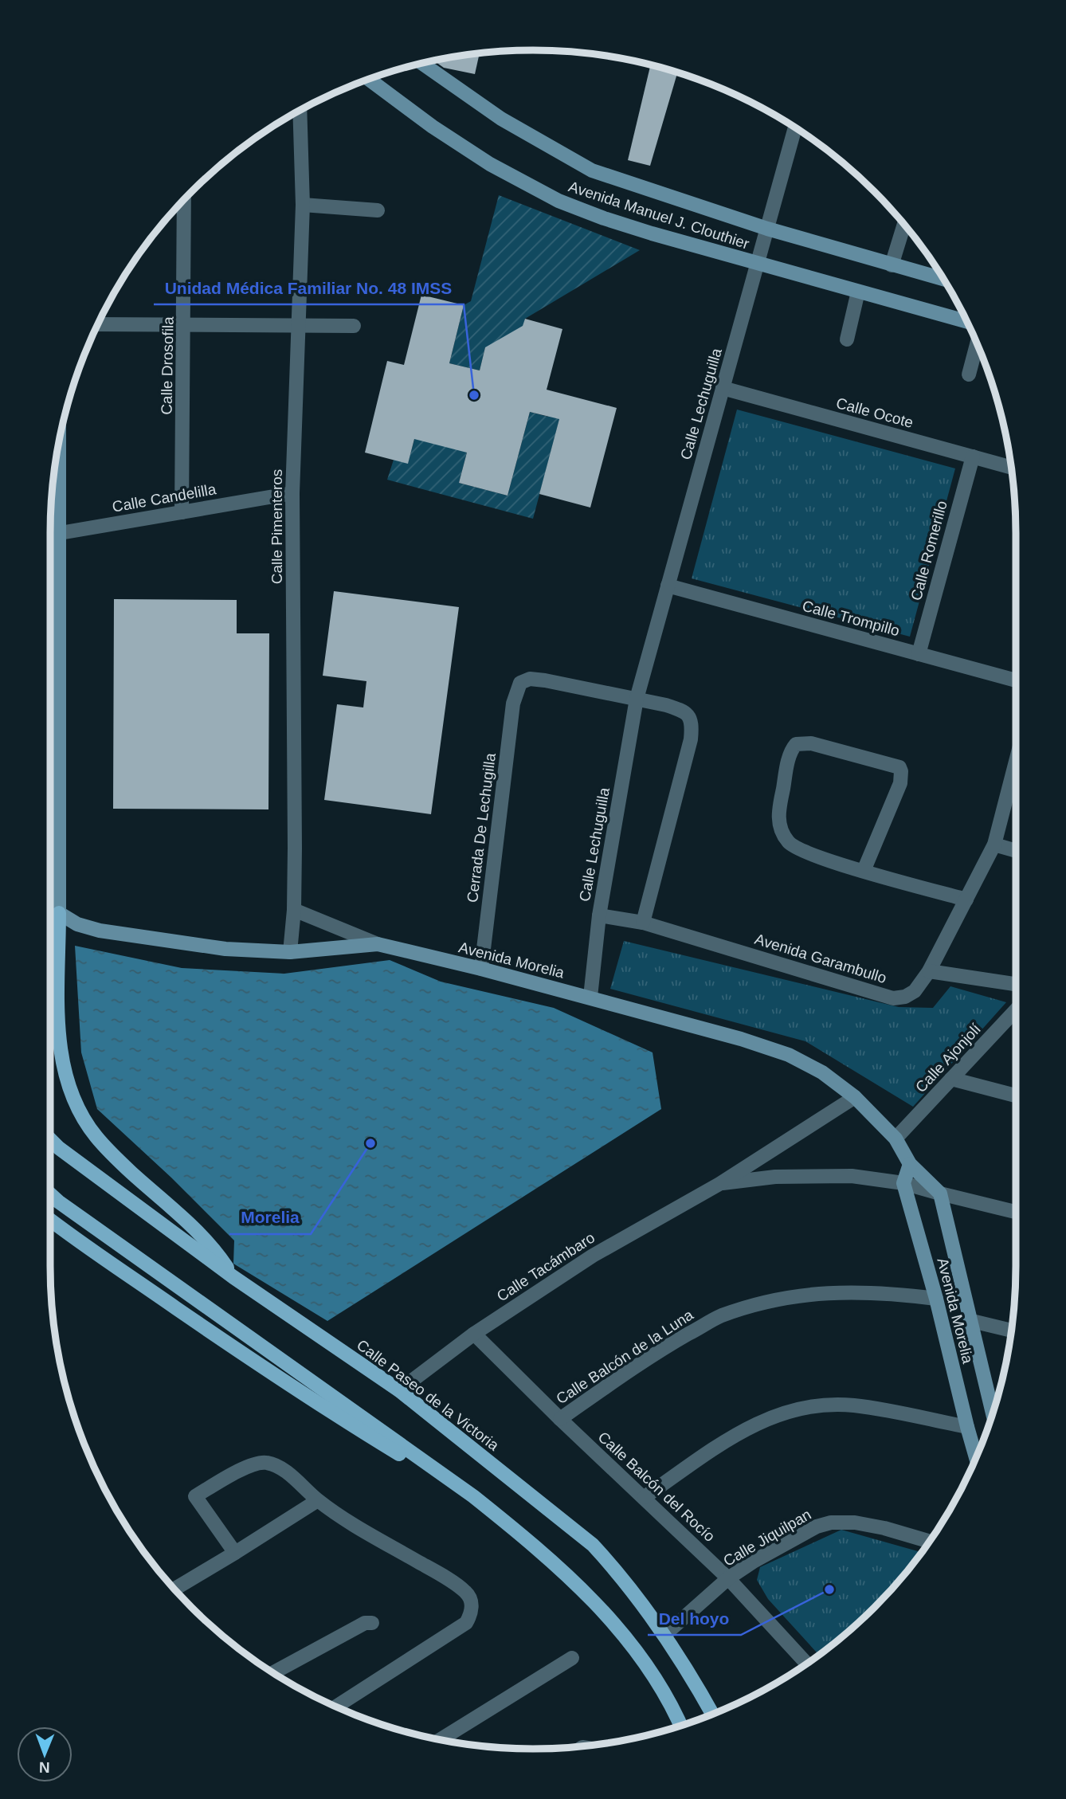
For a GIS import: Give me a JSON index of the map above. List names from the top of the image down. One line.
{"streets":{"main road":["Avenida Manuel J. Clouthier","Avenida Morelia","Calle Paseo de la Victoria"],"street":["Calle Drosofila","Calle Lechuguilla","Calle Ocote","Calle Candelilla","Calle Pimenteros","Calle Romerillo","Calle Trompillo","Cerrada De Lechugilla","Avenida Garambullo","Calle Ajonjolí","Calle Tacámbaro","Calle Balcón de la Luna","Calle Balcón del Rocío","Calle Jiquilpan"]},"crossings":[["Avenida Manuel J. Clouthier","Calle Lechuguilla"],["Calle Drosofila","Calle Candelilla"],["Calle Lechuguilla","Calle Ocote"],["Calle Lechuguilla","Calle Trompillo"],["Calle Lechuguilla","Cerrada De Lechugilla"],["Calle Lechuguilla","Avenida Garambullo"],["Calle Lechuguilla","Avenida Morelia"],["Calle Ocote","Calle Romerillo"],["Calle Candelilla","Calle Pimenteros"],["Calle Pimenteros","Avenida Morelia"],["Calle Romerillo","Calle Trompillo"],["Cerrada De Lechugilla","Avenida Morelia"],["Avenida Morelia","Calle Ajonjolí"],["Avenida Morelia","Calle Tacámbaro"],["Avenida Morelia","Calle Balcón de la Luna"],["Calle Tacámbaro","Calle Paseo de la Victoria"],["Calle Tacámbaro","Calle Balcón del Rocío"],["Calle Balcón de la Luna","Calle Balcón del Rocío"],["Calle Paseo de la Victoria","Calle Jiquilpan"],["Calle Balcón del Rocío","Calle Jiquilpan"]],"places":["Unidad Médica Familiar No. 48 IMSS","Morelia","Del hoyo"],"north":"bottom"}
